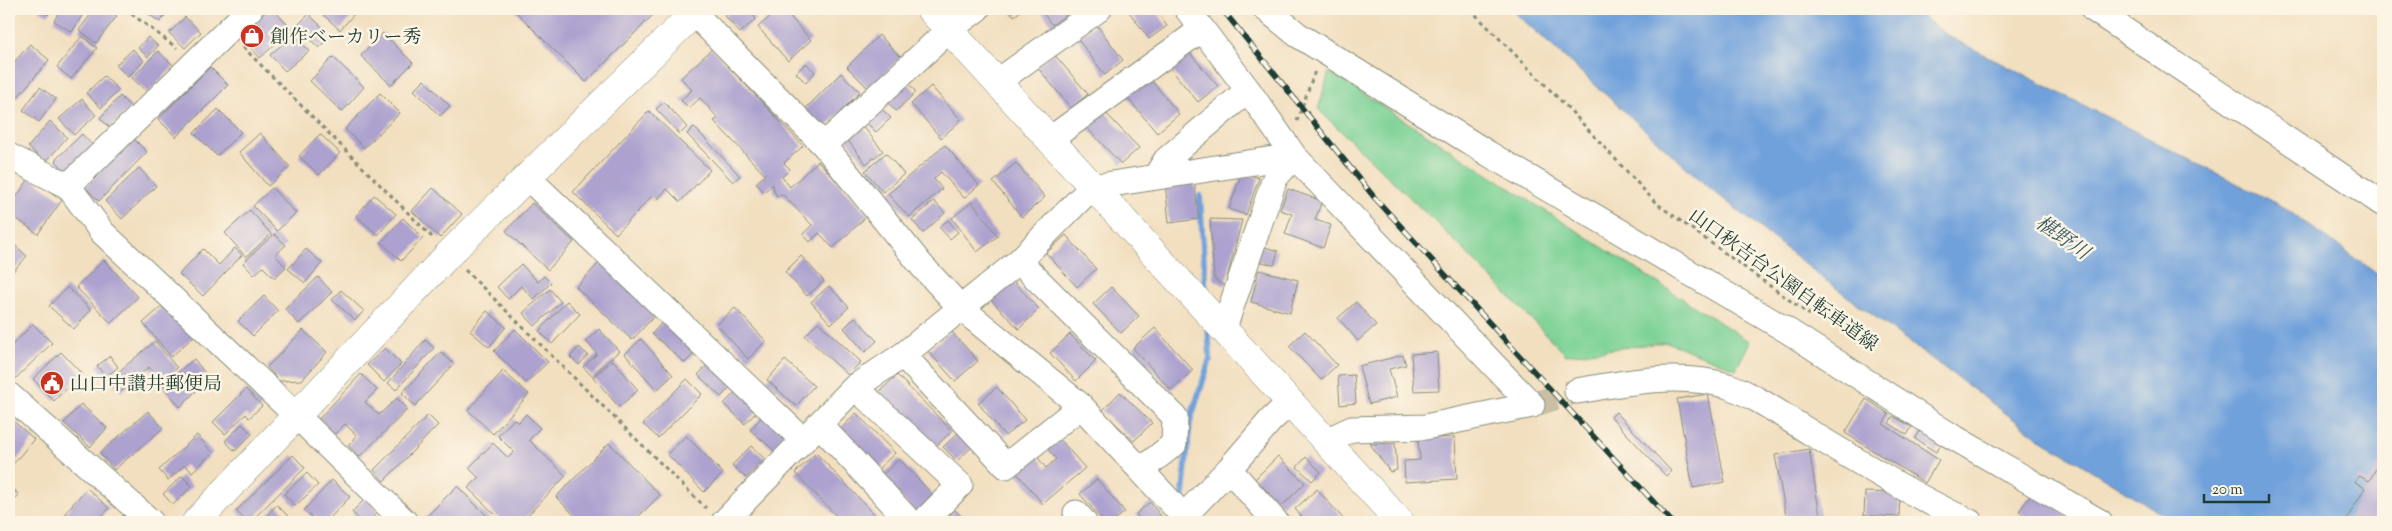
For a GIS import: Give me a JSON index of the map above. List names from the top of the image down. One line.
{"streets":{"path":["山口秋吉台公園自転車道線"]},"water":["椹野川"],"places":{"shop":["創作ベーカリー秀"],"public building":["山口中讃井郵便局"]},"scale_bar":"20 m"}
